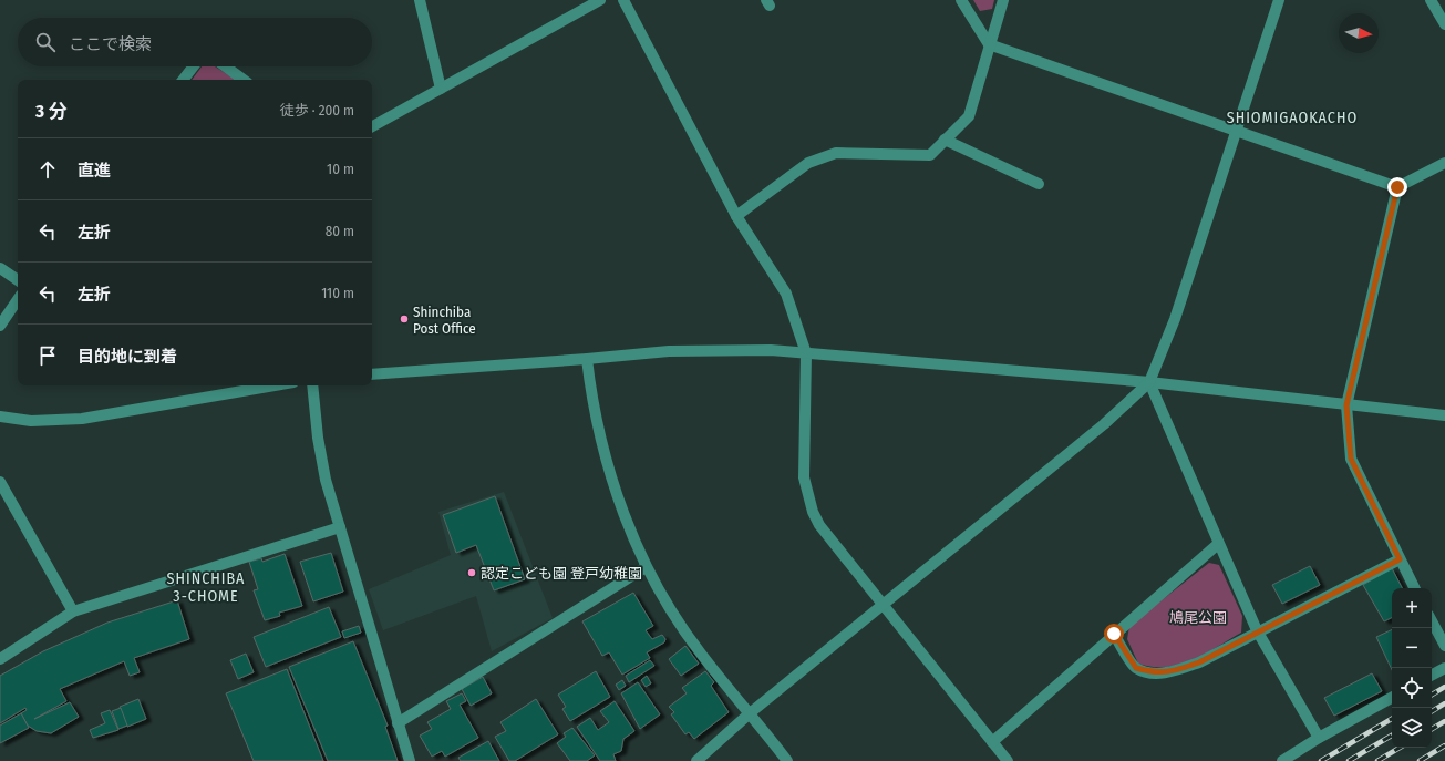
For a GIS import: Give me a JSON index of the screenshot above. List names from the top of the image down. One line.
{"districts":["SHIOMIGAOKACHO","SHINCHIBA 3-CHOME"],"parks":["鳩尾公園"],"places":["Shinchiba Post Office","認定こども園 登戸幼稚園"],"north":"right","page":{"search":"ここで検索","heading":["3 分","徒歩 · 200 m"],"list":[["直進","10 m"],["左折","80 m"],["左折","110 m"],"目的地に到着"],"map_buttons":["+","−"]}}
